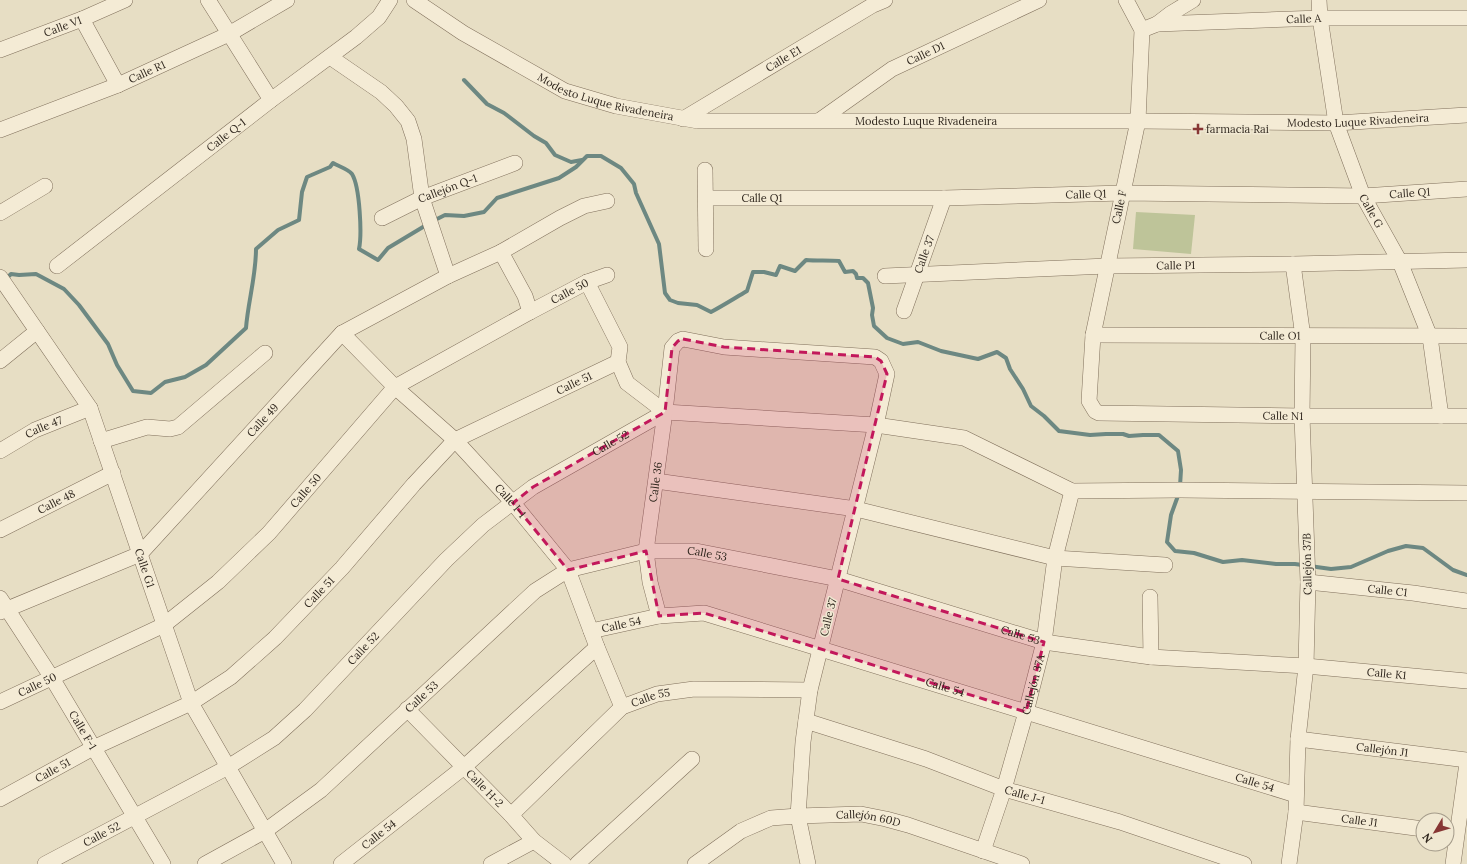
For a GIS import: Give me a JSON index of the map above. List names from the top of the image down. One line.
{"streets":{"street":["Calle A","Calle V1","Calle D1","Calle E1","Calle R1","Modesto Luque Rivadeneira","Calle Q-1","Callejón Q-1","Calle Q1","Calle F","Calle G","Calle 37","Calle P1","Calle 50","Calle O1","Calle 51","Calle N1","Calle 49","Calle 47","Calle 52","Calle 36","Calle 48","Calle I-1","Calle 53","Callejón 37B","Calle G1","Calle C1","Calle 54","Calle K1","Callejón 37A","Calle 55","Calle F-1","Callejón J1","Calle H-2","Calle J-1","Callejón 60D","Calle J1"]},"crossings":[["Calle A","Calle F"],["Calle A","Calle G"],["Calle D1","Modesto Luque Rivadeneira"],["Calle E1","Modesto Luque Rivadeneira"],["Modesto Luque Rivadeneira","Calle F"],["Modesto Luque Rivadeneira","Calle G"],["Calle Q1","Calle F"],["Calle Q1","Calle G"],["Calle Q1","Calle 37"],["Calle F","Calle P1"],["Calle F","Calle O1"],["Calle F","Calle N1"],["Calle G","Calle P1"],["Calle G","Calle O1"],["Calle G","Calle N1"],["Calle 37","Calle P1"],["Calle 37","Calle 36"],["Calle 37","Calle 53"],["Calle 37","Calle 54"],["Calle 37","Calle 55"],["Calle 37","Calle J-1"],["Calle 37","Callejón 60D"],["Calle P1","Callejón 37B"],["Calle 50","Calle I-1"],["Calle 50","Calle G1"],["Calle 50","Calle F-1"],["Calle O1","Callejón 37B"],["Calle 51","Calle I-1"],["Calle 51","Calle G1"],["Calle 51","Calle F-1"],["Calle N1","Callejón 37B"],["Calle 49","Calle I-1"],["Calle 49","Calle G1"],["Calle 49","Calle F-1"],["Calle 47","Calle G1"],["Calle 52","Calle 36"],["Calle 52","Calle I-1"],["Calle 52","Calle G1"],["Calle 52","Calle F-1"],["Calle 36","Calle 53"],["Calle 36","Calle 54"],["Calle 48","Calle G1"],["Calle I-1","Calle 53"],["Calle I-1","Calle 54"],["Calle I-1","Calle 55"],["Calle 53","Callejón 37B"],["Calle 53","Calle G1"],["Calle 53","Calle K1"],["Calle 53","Callejón 37A"],["Calle 53","Calle H-2"],["Callejón 37B","Calle C1"],["Callejón 37B","Calle 54"],["Callejón 37B","Calle K1"],["Callejón 37B","Callejón J1"],["Callejón 37B","Calle J1"],["Calle 54","Callejón 37A"],["Calle 54","Calle H-2"],["Callejón 37A","Calle J-1"],["Callejón 37A","Callejón 60D"],["Calle 55","Calle H-2"]],"places":{"health":["farmacia Rai"]},"north":"bottom left"}
